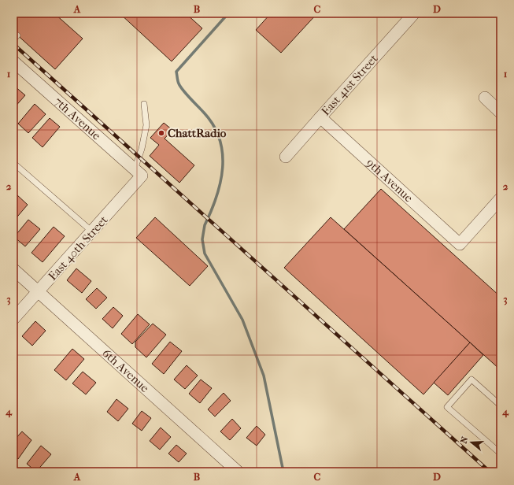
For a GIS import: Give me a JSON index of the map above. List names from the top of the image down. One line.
{"streets":{"street":["East 41st Street","7th Avenue","9th Avenue","East 40th Street","6th Avenue"]},"crossings":[["East 41st Street","9th Avenue"],["7th Avenue","East 40th Street"],["East 40th Street","6th Avenue"]],"places":["ChattRadio"],"north":"left","grid":{"columns":["A","B","C","D"],"rows":["1","2","3","4"]}}
